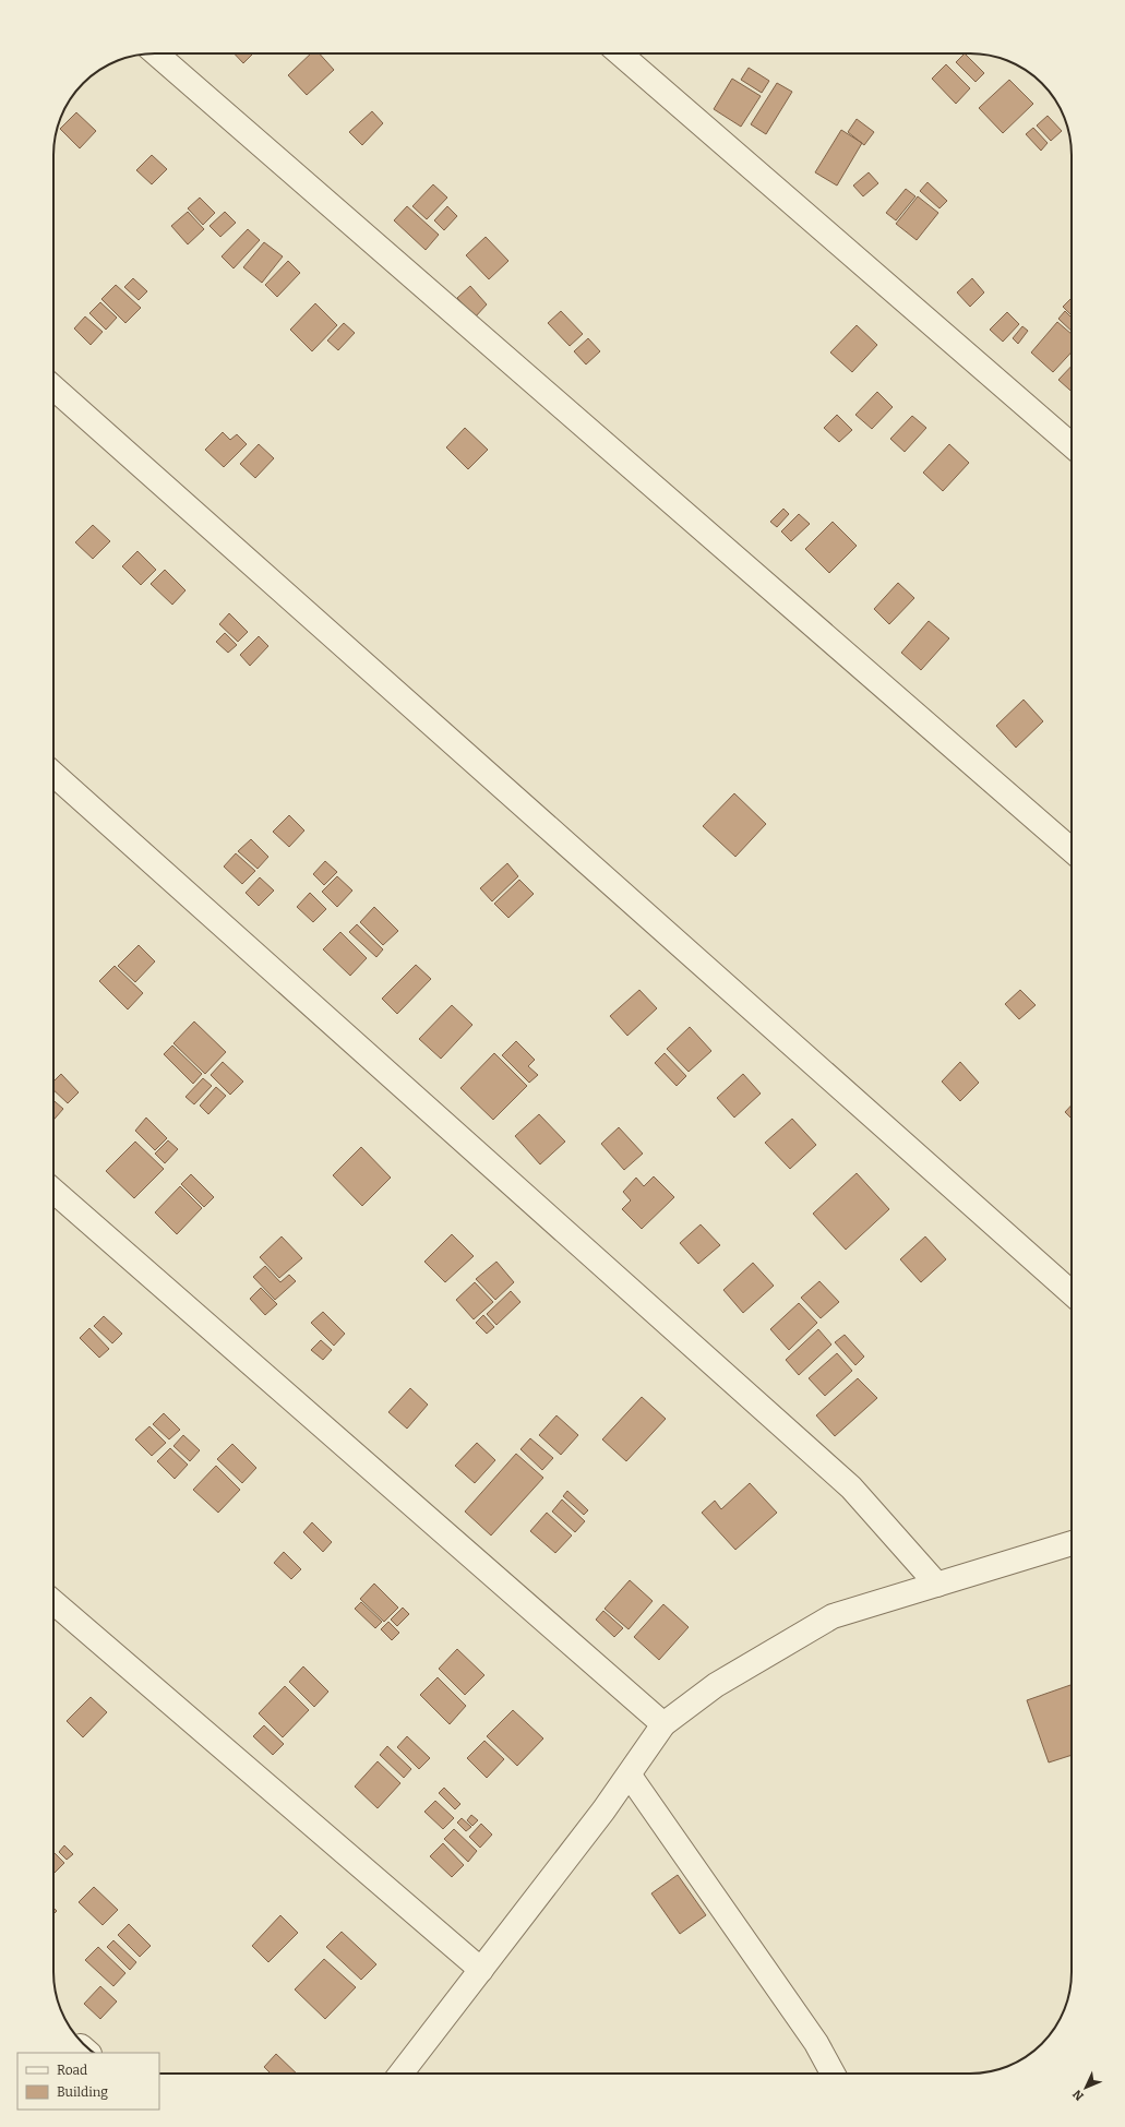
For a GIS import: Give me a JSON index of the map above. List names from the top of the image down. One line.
{"legend":["Road","Building"],"north":"bottom left"}
